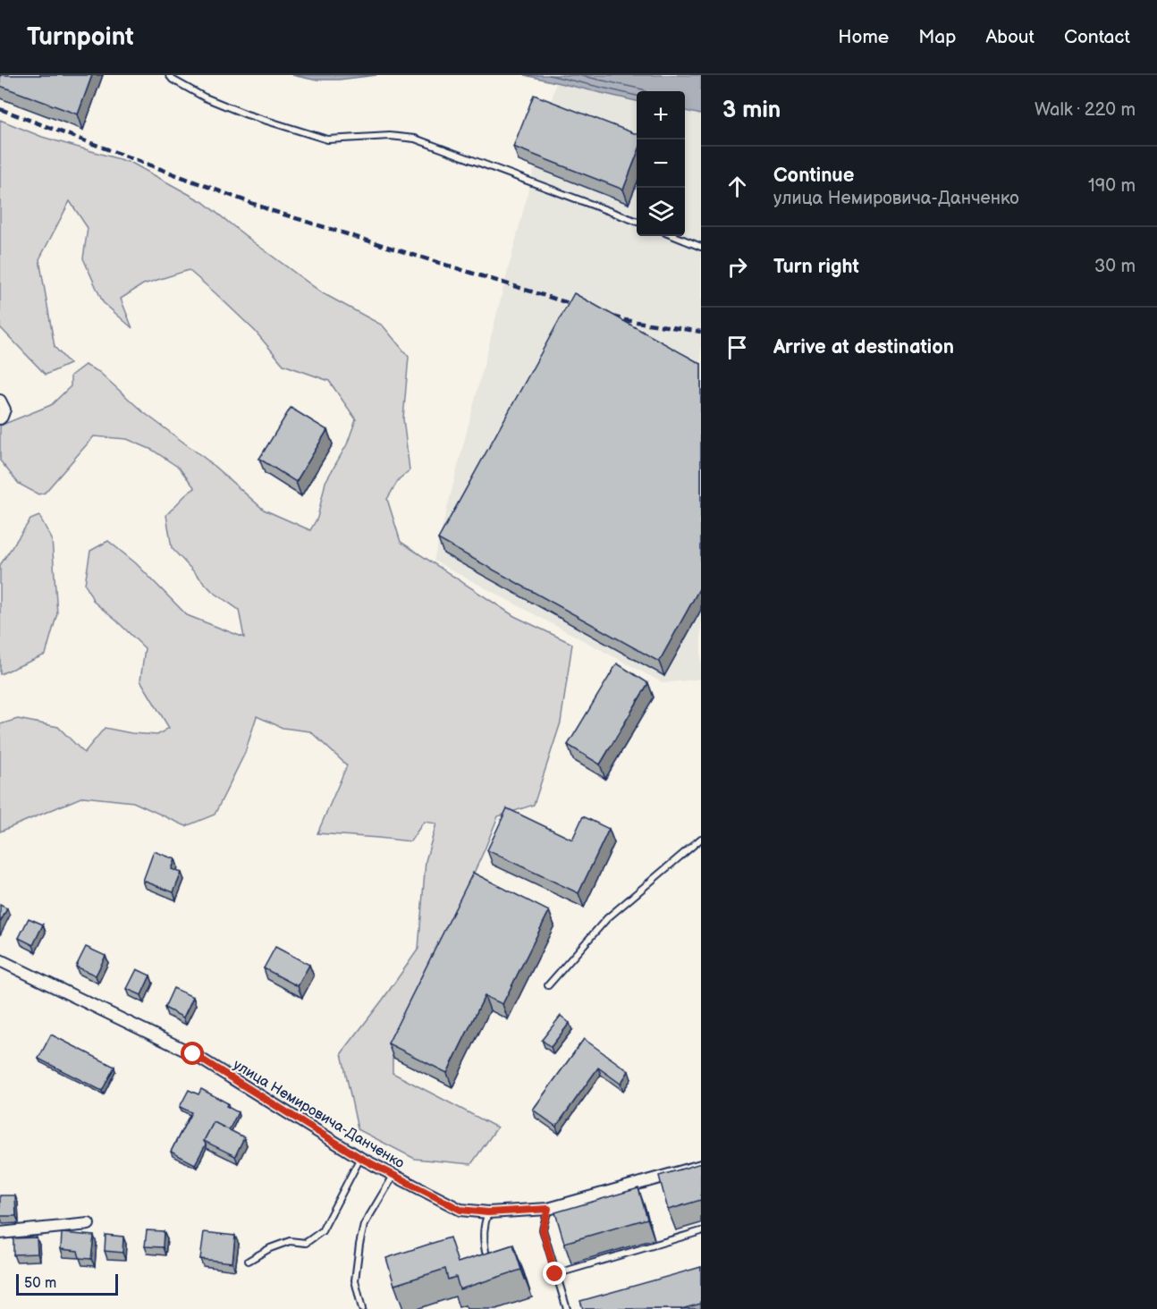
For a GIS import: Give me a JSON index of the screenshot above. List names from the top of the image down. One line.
{"streets":{"street":["улица Немировича-Данченко"]},"scale_bar":"50 m","page":{"header":"Turnpoint","nav":["Home","Map","About","Contact"],"heading":["3 min","Walk · 220 m"],"map_buttons":["+","−"],"list":[["Continue","улица Немировича-Данченко","190 m"],["Turn right","30 m"],"Arrive at destination"],"scale":"50 m"}}
